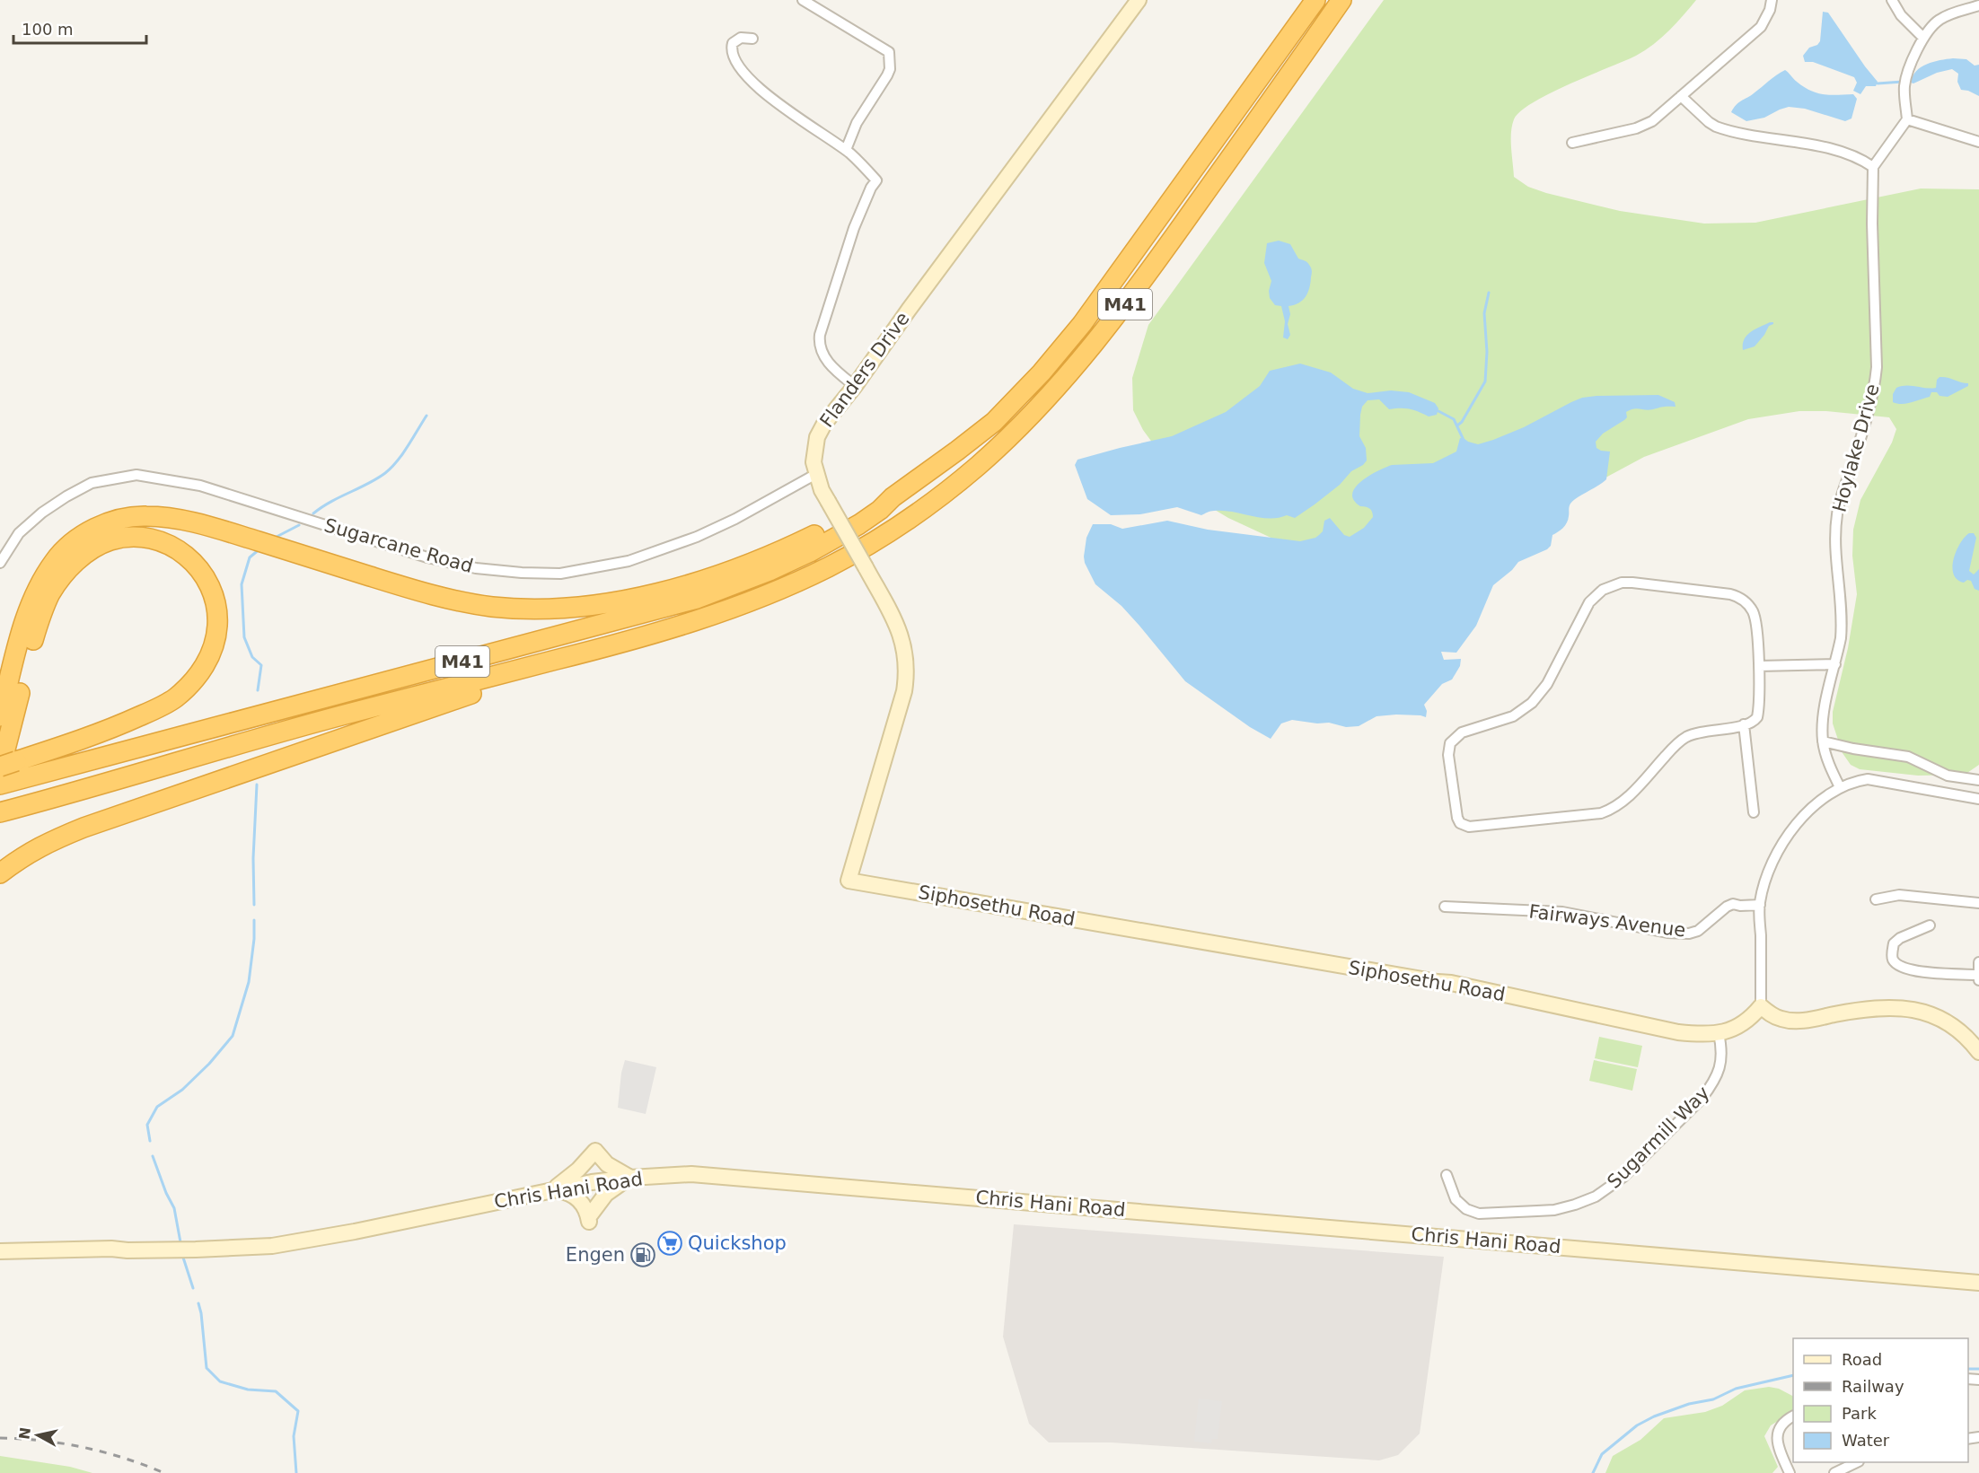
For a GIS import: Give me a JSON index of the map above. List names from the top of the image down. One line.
{"streets":{"highway":["M41"],"main road":["Flanders Drive","Siphosethu Road","Chris Hani Road"],"street":["Hoylake Drive","Sugarcane Road","Fairways Avenue","Sugarmill Way"]},"crossings":[["Flanders Drive","Sugarcane Road"],["Flanders Drive","Siphosethu Road"],["Siphosethu Road","Sugarmill Way"]],"places":{"supermarket":["Quickshop"],"fuel station":["Engen"]},"legend":["Road","Railway","Park","Water"],"scale_bar":"100 m","north":"left"}
